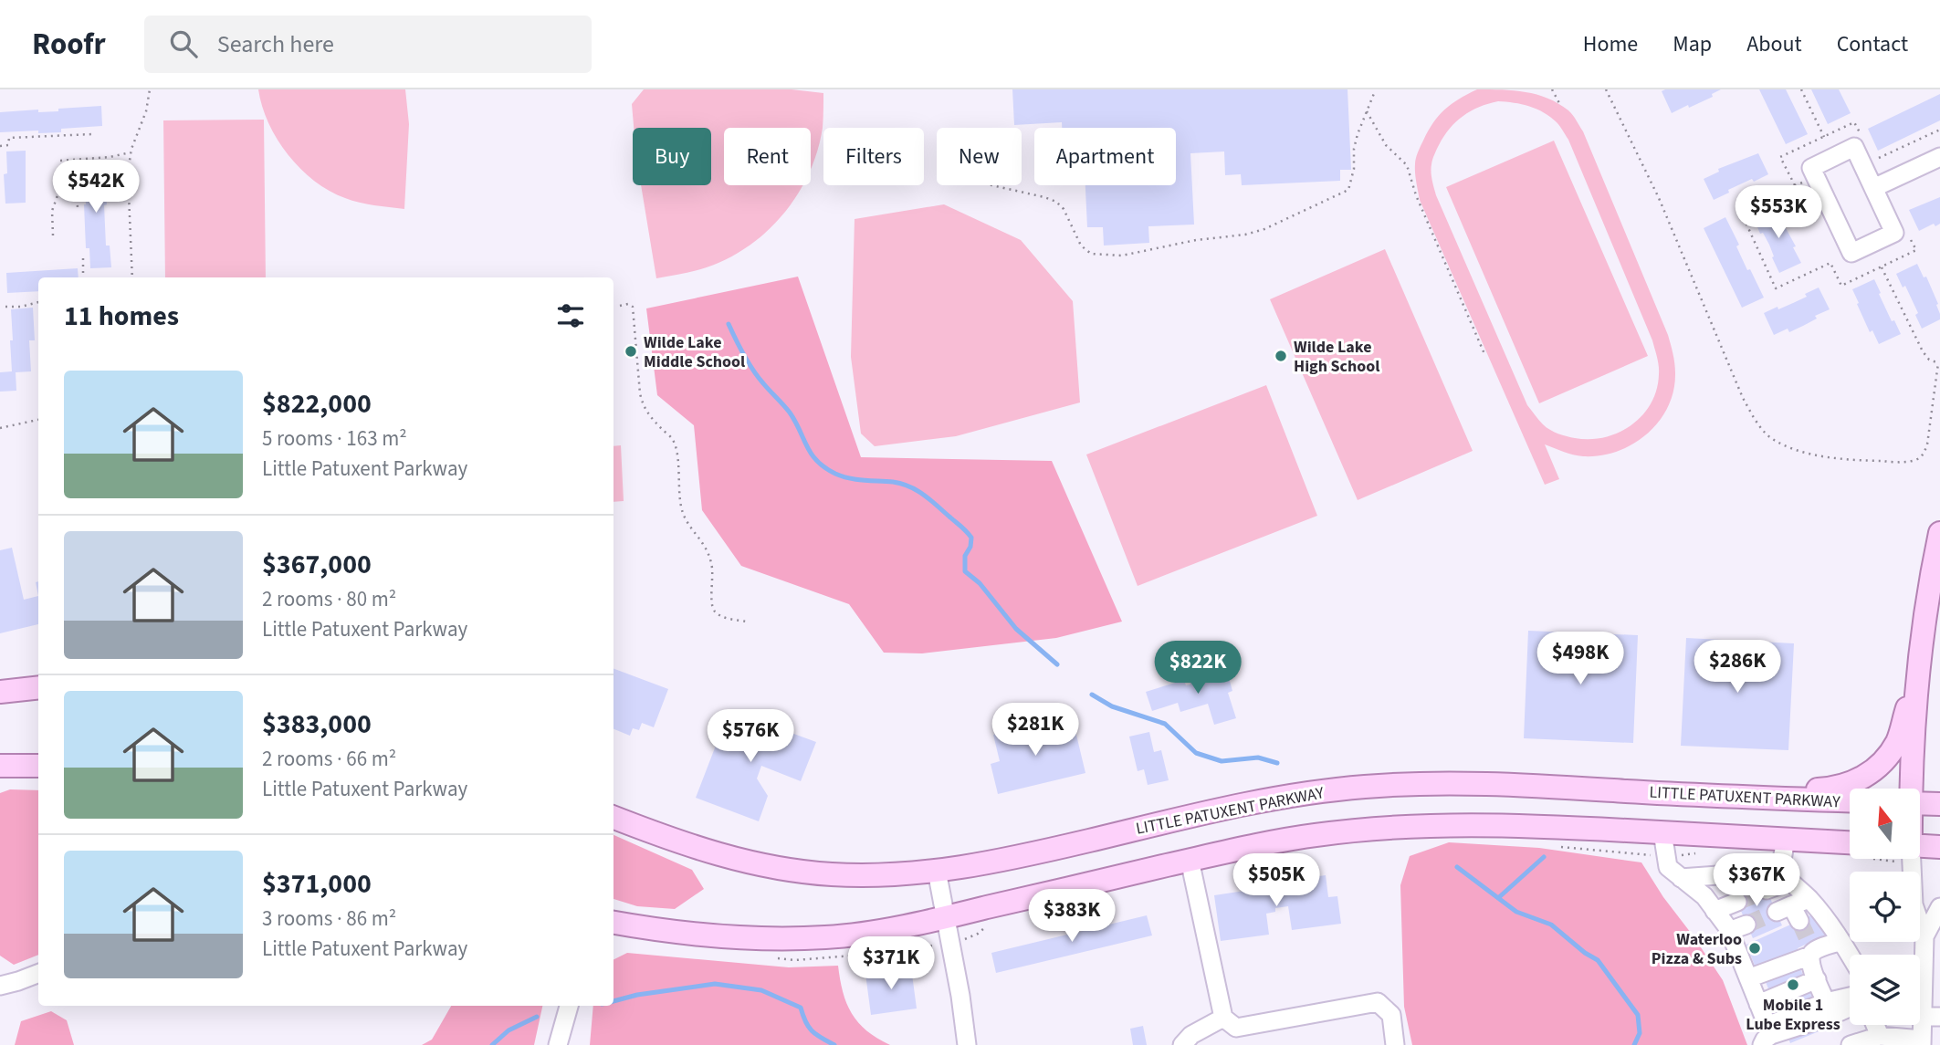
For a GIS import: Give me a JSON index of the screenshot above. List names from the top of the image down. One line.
{"streets":{"main road":["LITTLE PATUXENT PARKWAY"]},"places":["Wilde Lake Middle School","Wilde Lake High School","Waterloo Pizza & Subs","Mobile 1 Lube Express"],"north":"top","page":{"header":"Roofr","search":"Search here","nav":["Home","Map","About","Contact"],"chip":["Buy","Rent","Filters","New","Apartment"],"price":["$542K","$553K","$498K","$286K","$822K","$281K","$576K","$505K","$367K","$383K","$371K"],"heading":"11 homes","list":[{"name":"$822,000","note":"5 rooms · 163 m² · Little Patuxent Parkway"},{"name":"$367,000","note":"2 rooms · 80 m² · Little Patuxent Parkway"},{"name":"$383,000","note":"2 rooms · 66 m² · Little Patuxent Parkway"},{"name":"$371,000","note":"3 rooms · 86 m² · Little Patuxent Parkway"}]}}
